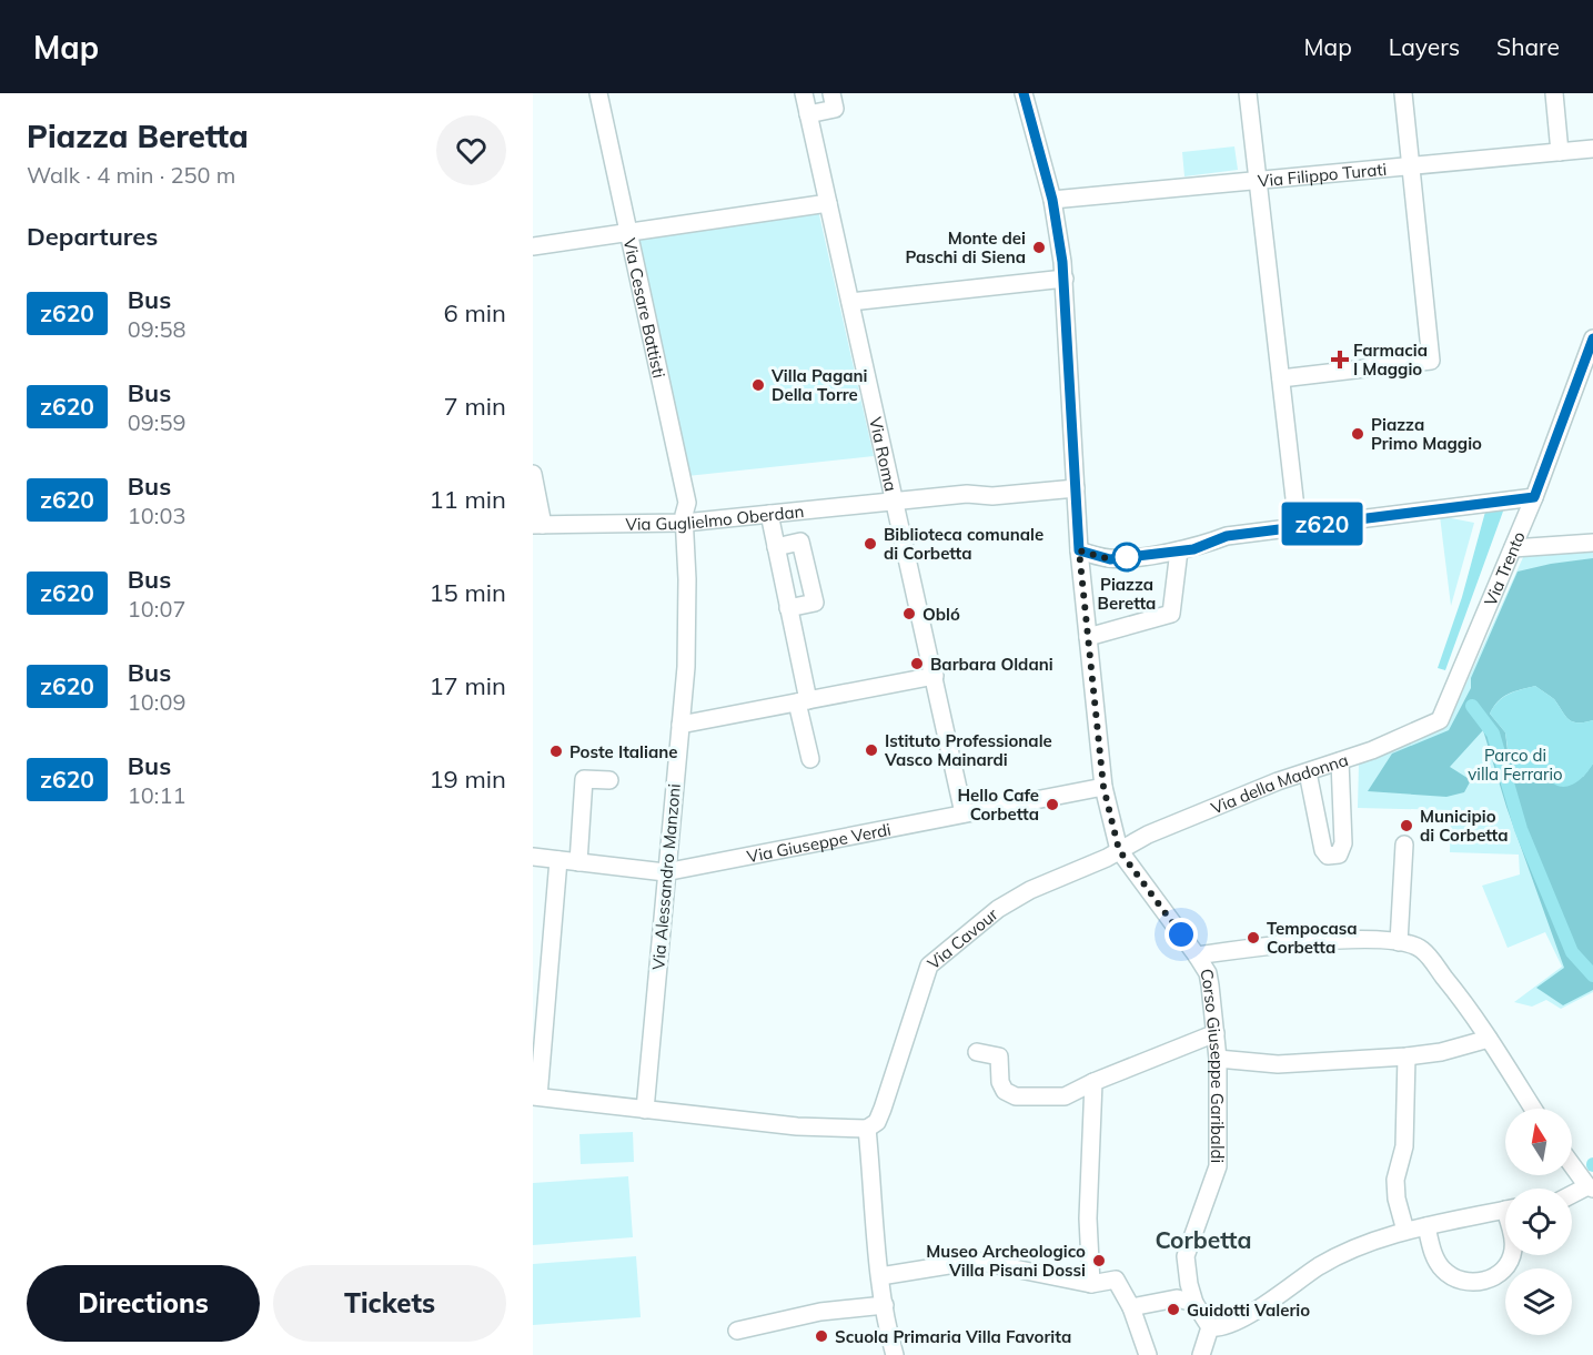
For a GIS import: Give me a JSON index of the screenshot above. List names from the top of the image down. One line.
{"streets":{"street":["Via Filippo Turati","Via Cesare Battisti","Via Roma","Via Guglielmo Oberdan","Via Trento","Via della Madonna","Via Giuseppe Verdi","Via Alessandro Manzoni","Via Cavour","Corso Giuseppe Garibaldi"]},"crossings":[["Via Cesare Battisti","Via Guglielmo Oberdan"],["Via Cesare Battisti","Via Alessandro Manzoni"],["Via Roma","Via Guglielmo Oberdan"],["Via Roma","Via Giuseppe Verdi"],["Via Guglielmo Oberdan","Via Alessandro Manzoni"],["Via Trento","Via della Madonna"],["Via della Madonna","Via Cavour"],["Via della Madonna","Corso Giuseppe Garibaldi"],["Via Giuseppe Verdi","Via Alessandro Manzoni"],["Via Cavour","Corso Giuseppe Garibaldi"]],"districts":["Corbetta"],"parks":["Parco di villa Ferrario"],"places":{"other":["Monte dei Paschi di Siena","Villa Pagani Della Torre","Piazza Primo Maggio","Biblioteca comunale di Corbetta","Piazza Beretta","Obló","Barbara Oldani","Istituto Professionale Vasco Mainardi","Poste Italiane","Hello Cafe Corbetta","Municipio di Corbetta","Tempocasa Corbetta","Museo Archeologico Villa Pisani Dossi","Guidotti Valerio","Scuola Primaria Villa Favorita"],"health":["Farmacia I Maggio"]},"lines":["bus line z620"],"north":"top","page":{"header":"Map","nav":["Map","Layers","Share"],"heading":[["Piazza Beretta","Walk · 4 min · 250 m"],"Departures"],"on_map":"z620","list":[{"mark":"z620","name":"Bus","note":"09:58","value":"6 min"},{"mark":"z620","name":"Bus","note":"09:59","value":"7 min"},{"mark":"z620","name":"Bus","note":"10:03","value":"11 min"},{"mark":"z620","name":"Bus","note":"10:07","value":"15 min"},{"mark":"z620","name":"Bus","note":"10:09","value":"17 min"},{"mark":"z620","name":"Bus","note":"10:11","value":"19 min"}],"buttons":["Directions","Tickets"]}}
